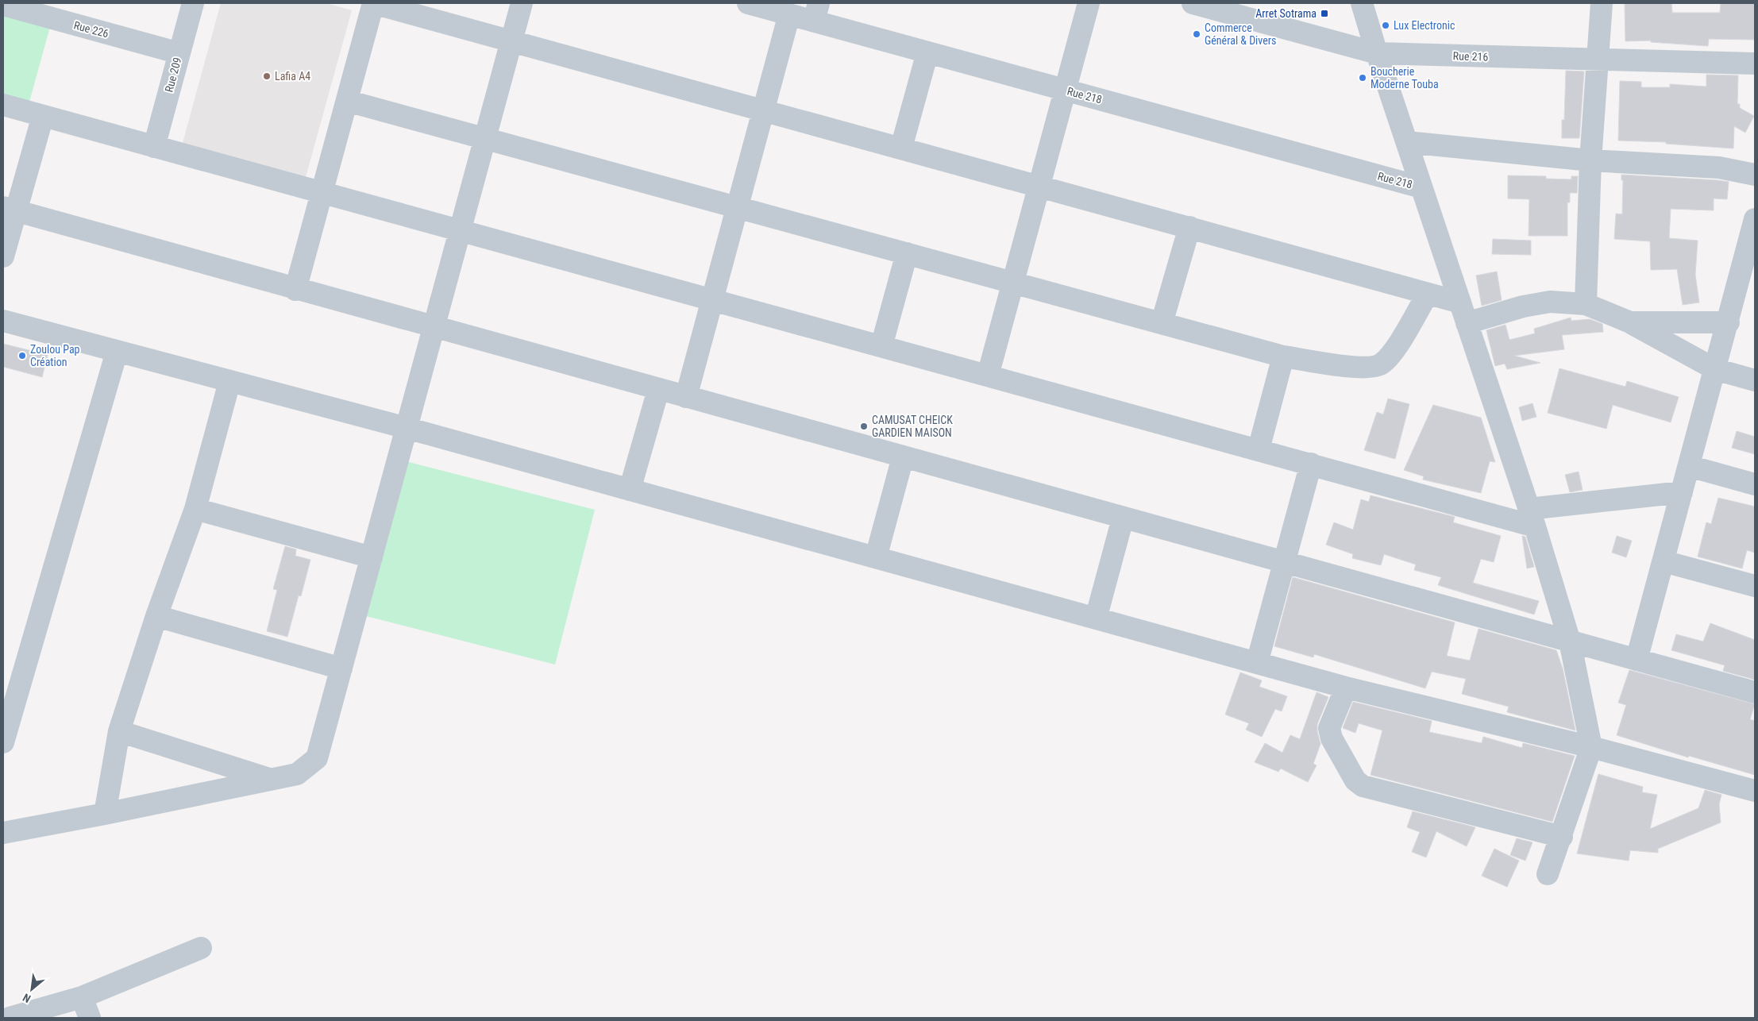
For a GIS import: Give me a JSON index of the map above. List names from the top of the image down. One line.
{"streets":{"street":["Rue 226","Rue 216","Rue 209","Rue 218"]},"crossings":[["Rue 226","Rue 209"]],"places":{"transit":["Arret Sotrama"],"other":["Lux Electronic","Commerce Général & Divers","Lafia A4","Boucherie Moderne Touba","Zoulou Pap Création","CAMUSAT CHEICK GARDIEN MAISON"]},"north":"bottom left"}
